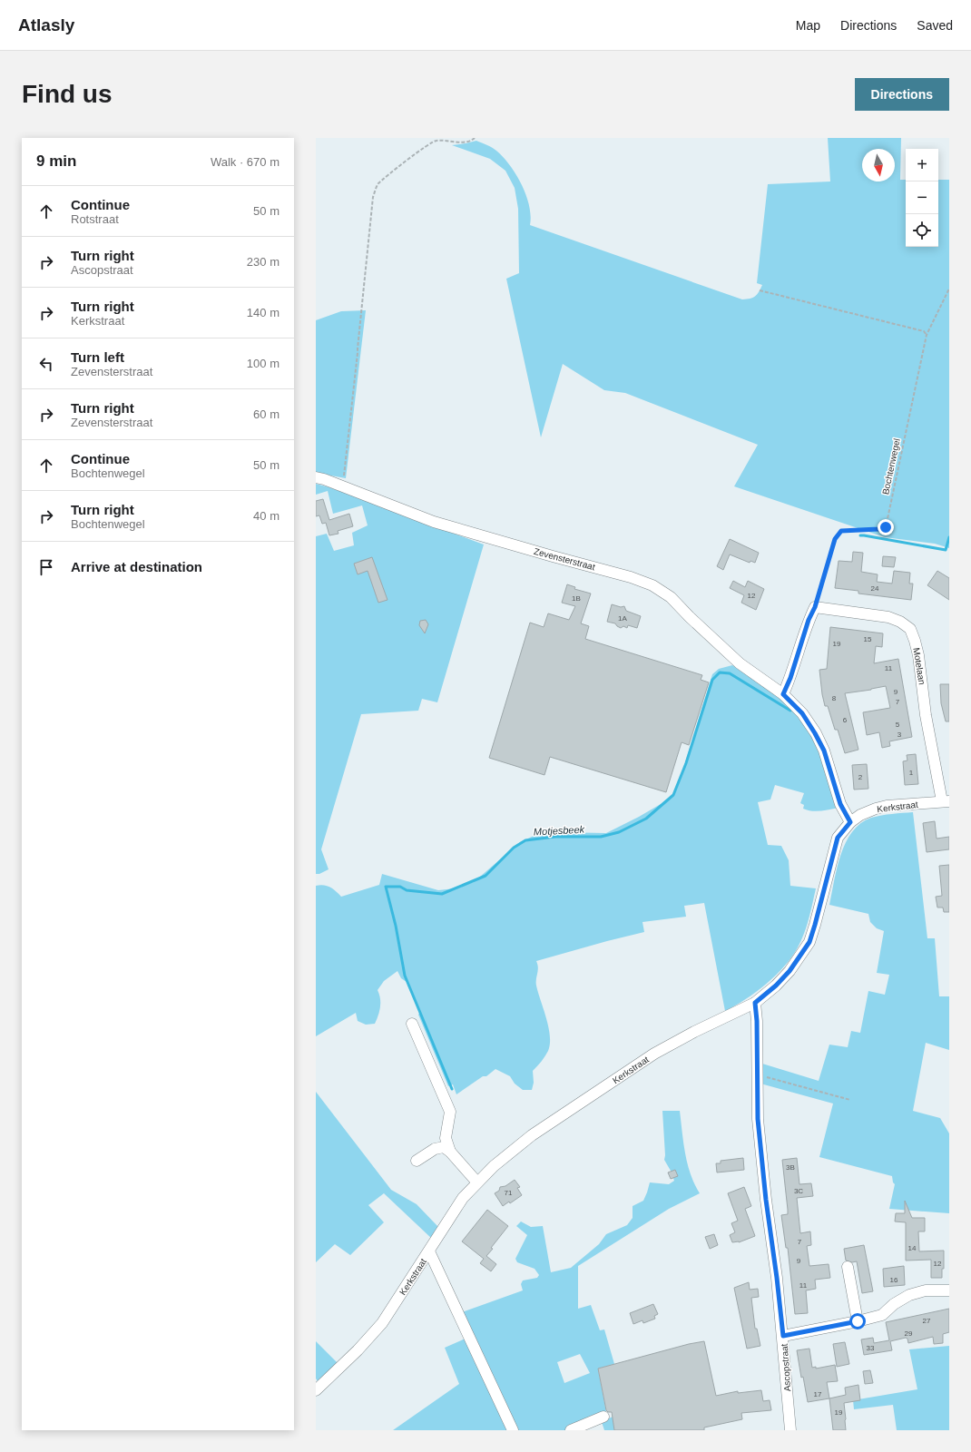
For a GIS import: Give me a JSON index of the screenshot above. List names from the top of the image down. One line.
{"streets":{"street":["Zevensterstraat","Motelaan","Kerkstraat","Ascopstraat"],"path":["Bochtenwegel"]},"crossings":[["Bochtenwegel","Motelaan"],["Zevensterstraat","Kerkstraat"],["Motelaan","Kerkstraat"],["Kerkstraat","Ascopstraat"]],"water":["Motjesbeek"],"house_numbers":["24","12","1B","1A","15","19","11","9","8","7","6","5","3","1","2","3B","3C","71","7","14","9","12","16","11","27","29","33","17","19"],"north":"bottom","page":{"header":"Atlasly","nav":["Map","Directions","Saved"],"buttons":"Directions","title":"Find us","heading":["9 min","Walk · 670 m"],"map_buttons":["+","−"],"list":[["Continue","Rotstraat","50 m"],["Turn right","Ascopstraat","230 m"],["Turn right","Kerkstraat","140 m"],["Turn left","Zevensterstraat","100 m"],["Turn right","Zevensterstraat","60 m"],["Continue","Bochtenwegel","50 m"],["Turn right","Bochtenwegel","40 m"],"Arrive at destination"]}}
